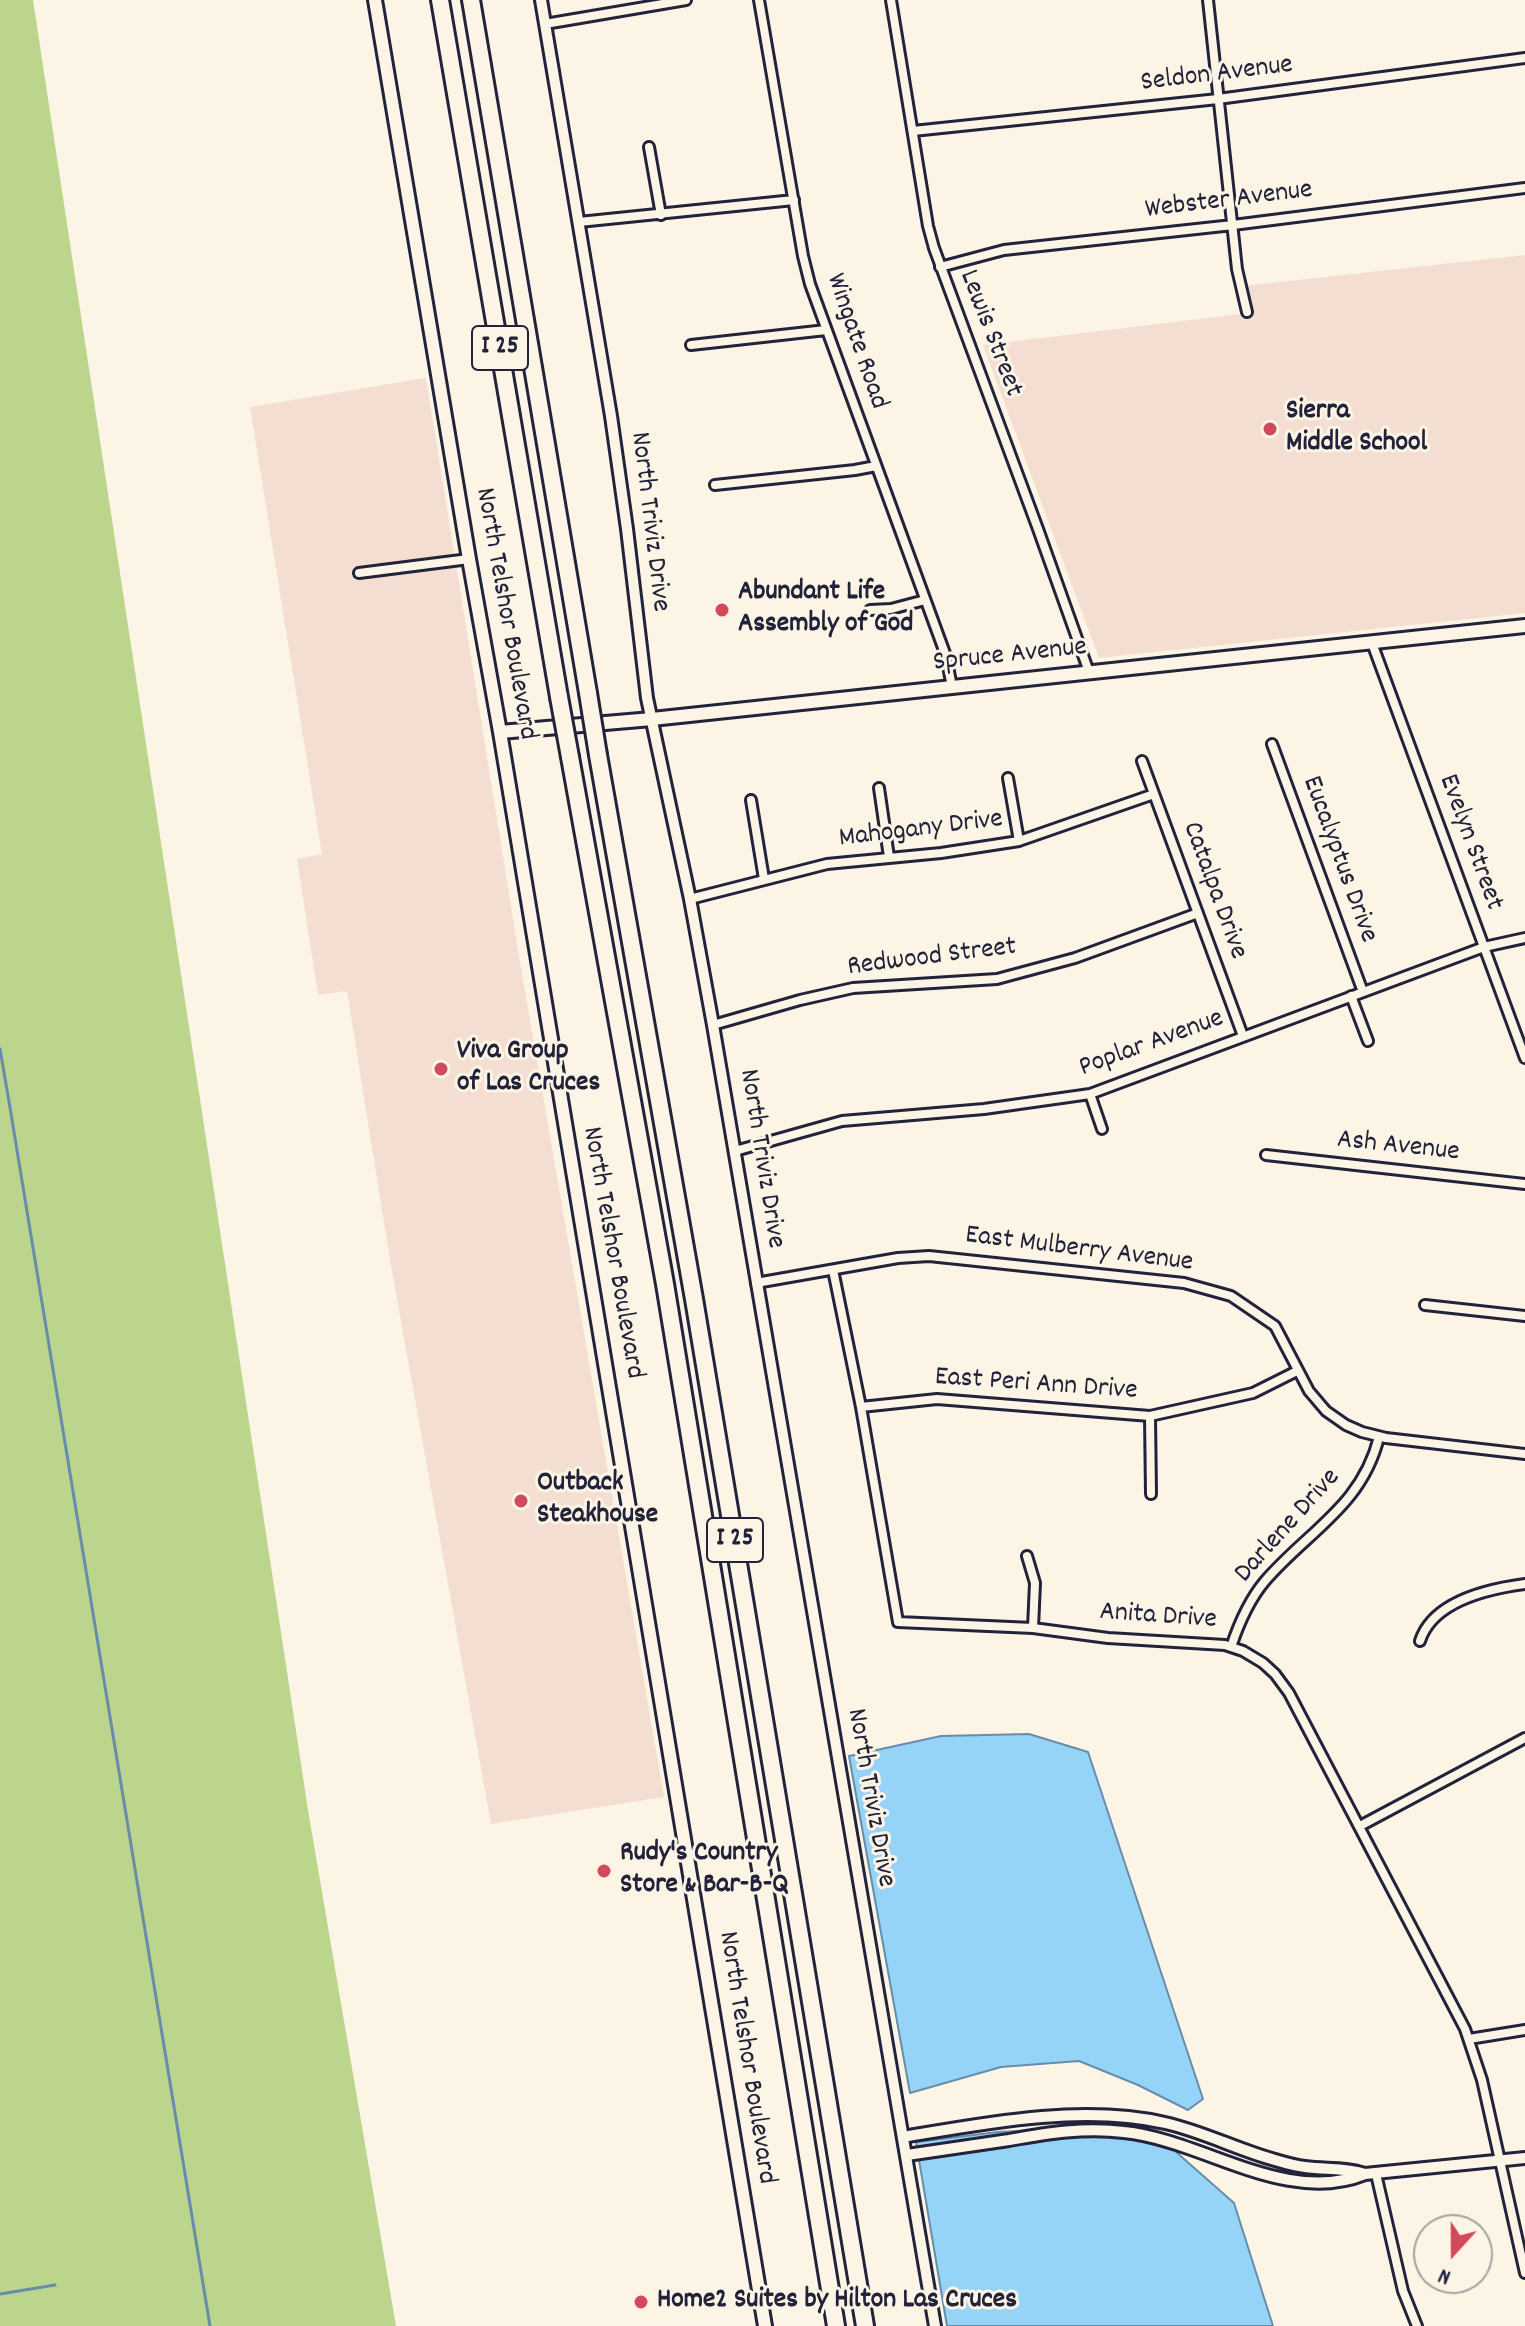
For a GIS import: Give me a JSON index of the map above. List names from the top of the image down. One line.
{"streets":{"highway":["I 25"],"main road":["North Telshor Boulevard","Spruce Avenue"],"street":["Seldon Avenue","Webster Avenue","Lewis Street","Wingate Road","North Triviz Drive","Mahogany Drive","Evelyn Street","Eucalyptus Drive","Catalpa Drive","Redwood Street","Poplar Avenue","Ash Avenue","East Mulberry Avenue","East Peri Ann Drive","Darlene Drive","Anita Drive"]},"crossings":[["Seldon Avenue","Lewis Street"],["Webster Avenue","Lewis Street"],["Lewis Street","Spruce Avenue"],["Wingate Road","Spruce Avenue"],["North Triviz Drive","Spruce Avenue"],["North Triviz Drive","Mahogany Drive"],["North Triviz Drive","Redwood Street"],["North Triviz Drive","Poplar Avenue"],["North Triviz Drive","East Mulberry Avenue"],["North Telshor Boulevard","Spruce Avenue"],["Spruce Avenue","Evelyn Street"],["Mahogany Drive","Catalpa Drive"],["Evelyn Street","Poplar Avenue"],["Eucalyptus Drive","Poplar Avenue"],["Catalpa Drive","Redwood Street"],["Catalpa Drive","Poplar Avenue"],["East Mulberry Avenue","East Peri Ann Drive"],["East Mulberry Avenue","Darlene Drive"],["East Mulberry Avenue","Anita Drive"],["East Peri Ann Drive","Anita Drive"],["Darlene Drive","Anita Drive"]],"places":["Sierra Middle School","Abundant Life Assembly of God","Viva Group of Las Cruces","Outback Steakhouse","Rudy's Country Store & Bar-B-Q","Home2 Suites by Hilton Las Cruces"],"north":"bottom"}
